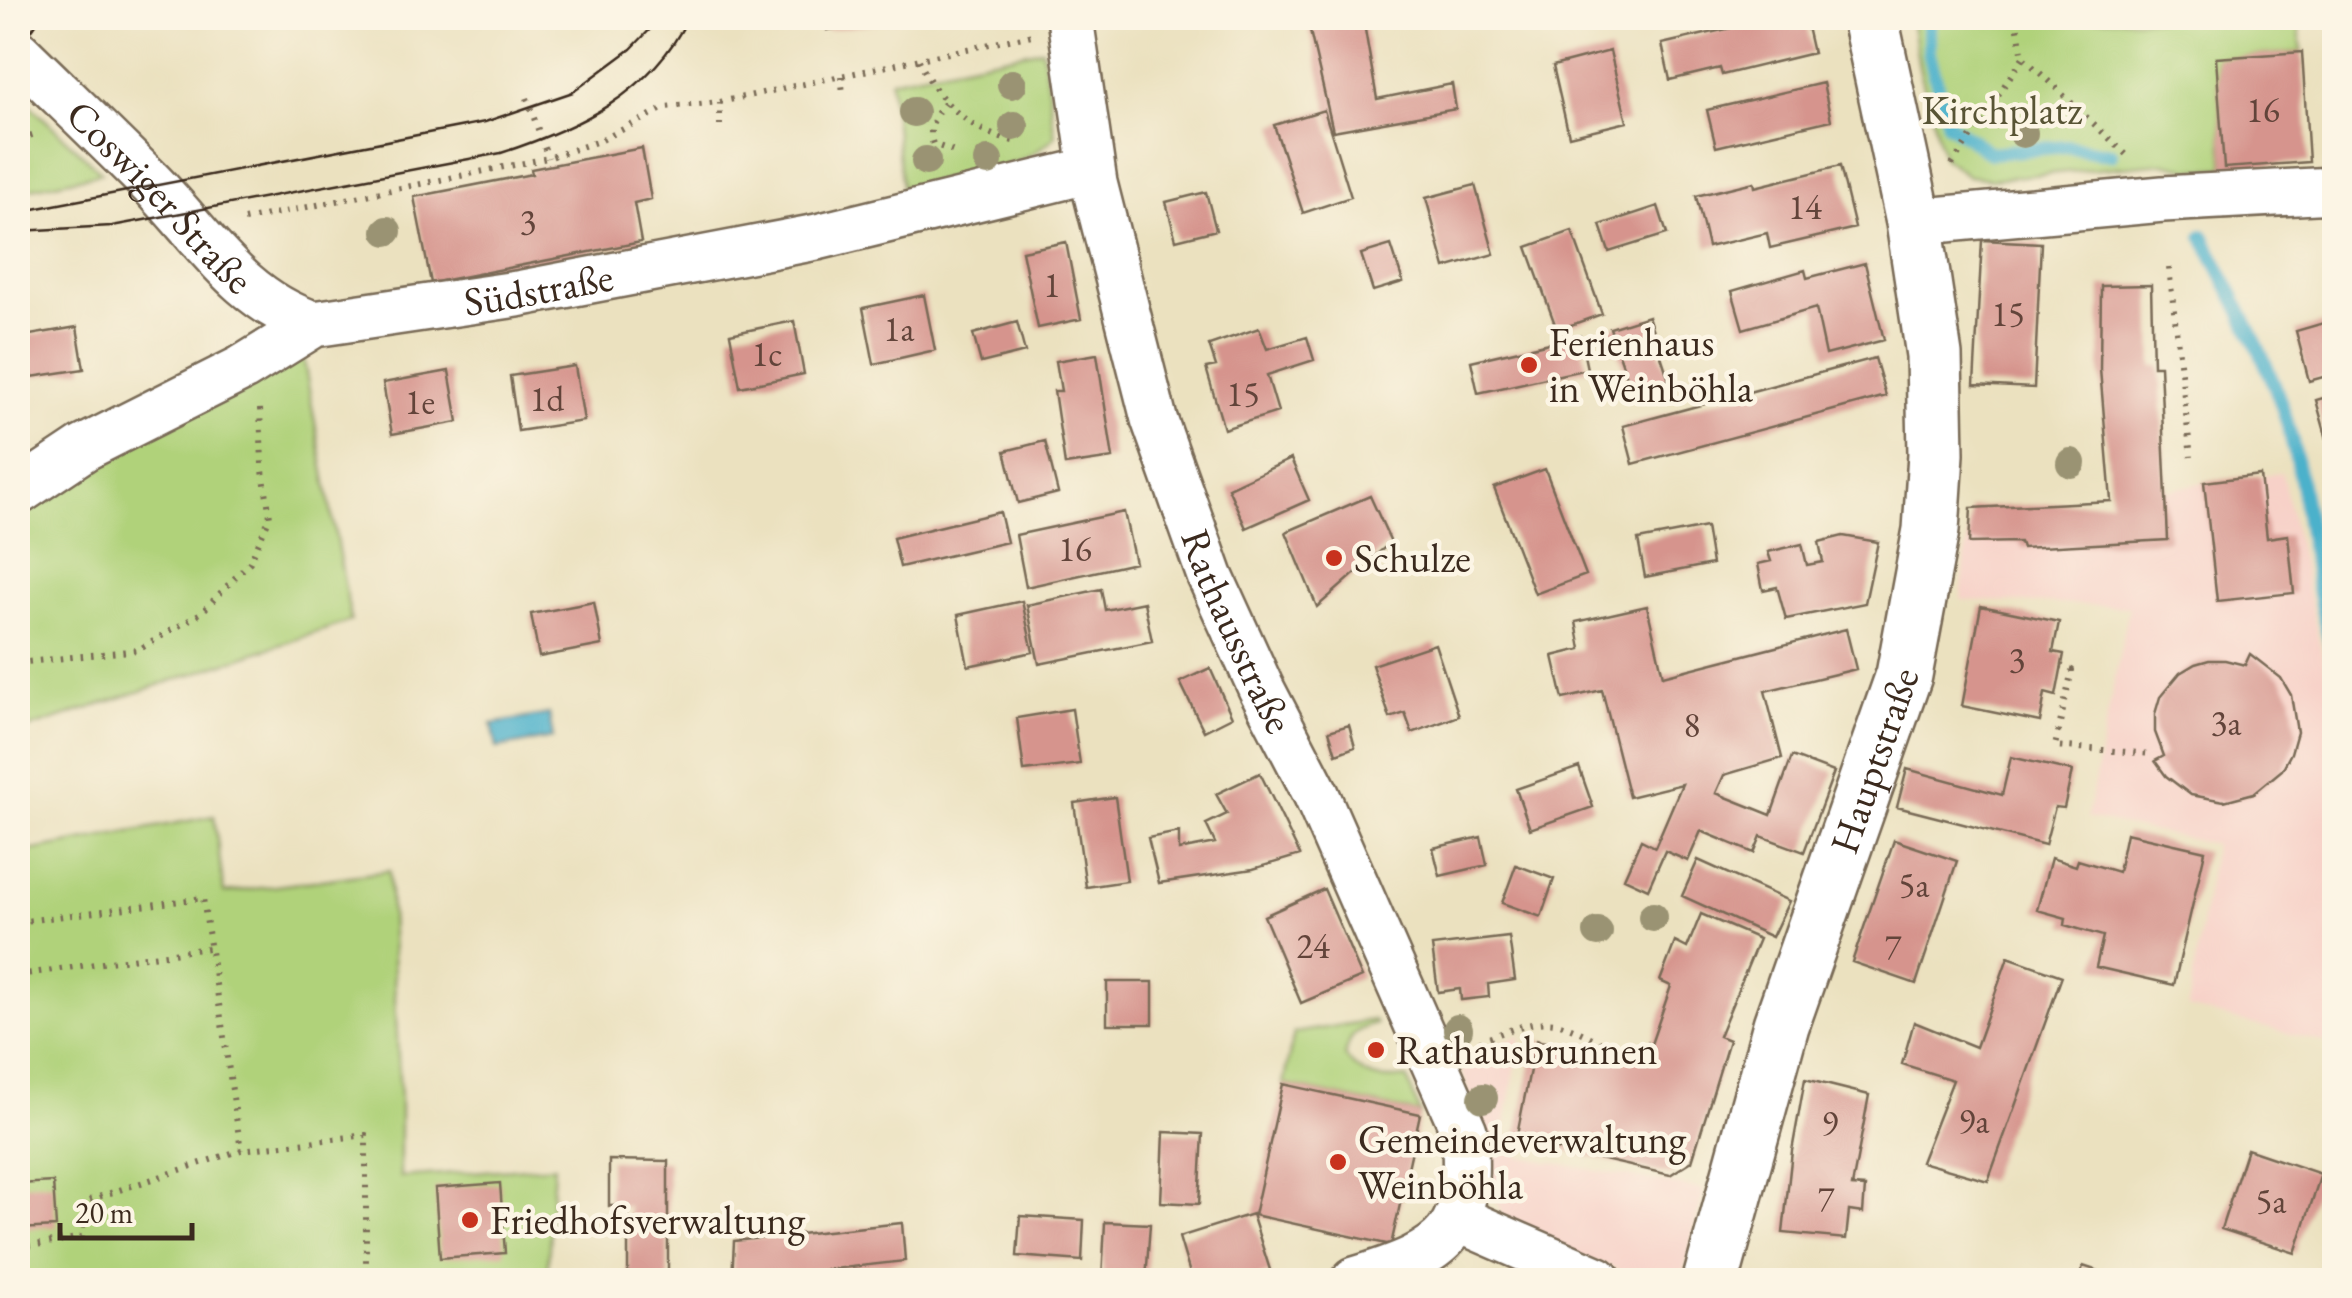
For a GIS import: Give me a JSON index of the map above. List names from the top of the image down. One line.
{"streets":{"main road":["Hauptstraße"],"street":["Coswiger Straße","Südstraße","Rathausstraße"]},"crossings":[["Coswiger Straße","Südstraße"],["Südstraße","Rathausstraße"]],"parks":["Kirchplatz"],"places":["Ferienhaus in Weinböhla","Schulze","Rathausbrunnen","Gemeindeverwaltung Weinböhla","Friedhofsverwaltung"],"house_numbers":["16","14","3","1","15","1a","1c","15","1d","1e","16","3","3a","8","5a","24","7","9a","9","7","5a"],"scale_bar":"20 m"}
